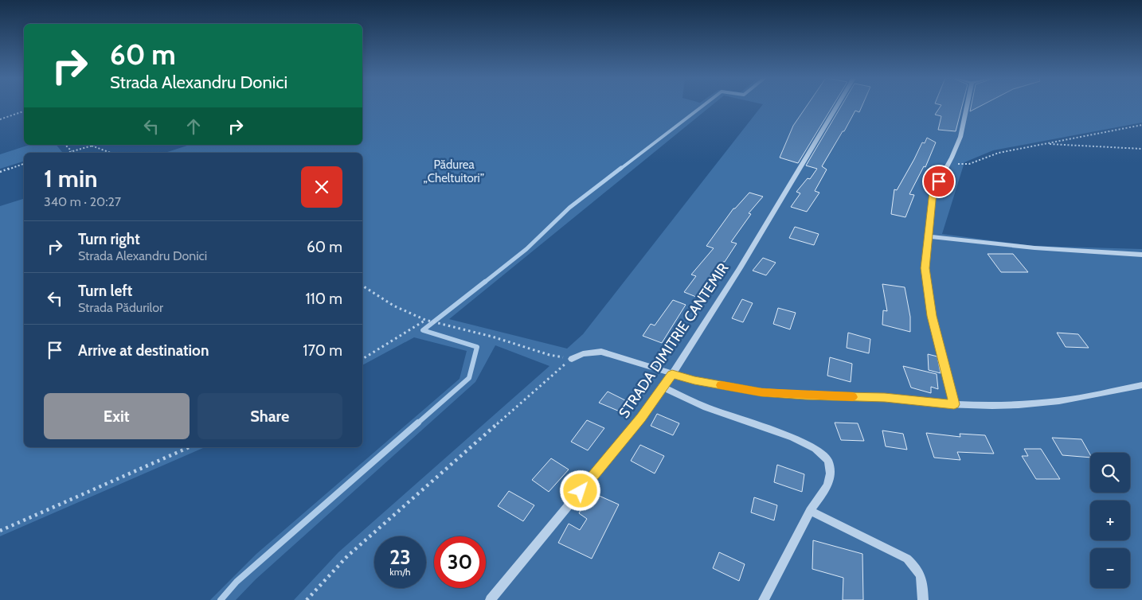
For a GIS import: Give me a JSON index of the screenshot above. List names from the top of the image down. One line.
{"streets":{"street":["STRADA DIMITRIE CANTEMIR"]},"parks":["Pădurea „Cheltuitori”"],"page":{"turn":["60 m","Strada Alexandru Donici"],"heading":["1 min","340 m · 20:27"],"list":[{"name":"Turn right","note":"Strada Alexandru Donici","value":"60 m"},{"name":"Turn left","note":"Strada Pădurilor","value":"110 m"},{"name":"Arrive at destination","value":"170 m"}],"buttons":["Exit","Share"],"map_buttons":["+","−"],"speed":"23 km/h","limit":"30"}}
